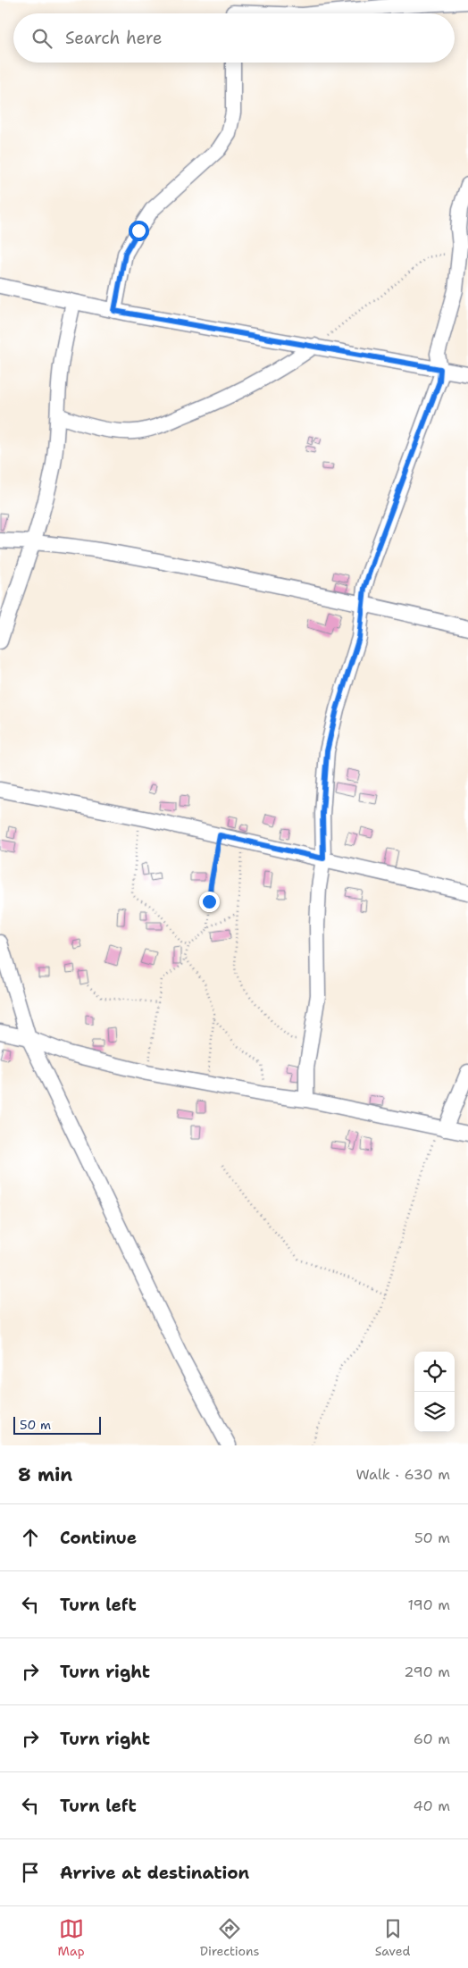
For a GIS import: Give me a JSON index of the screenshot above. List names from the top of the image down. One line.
{"scale_bar":"50 m","page":{"search":"Search here","scale":"50 m","heading":["8 min","Walk · 630 m"],"list":[["Continue","50 m"],["Turn left","190 m"],["Turn right","290 m"],["Turn right","60 m"],["Turn left","40 m"],"Arrive at destination"],"nav":["Map","Directions","Saved"]}}
